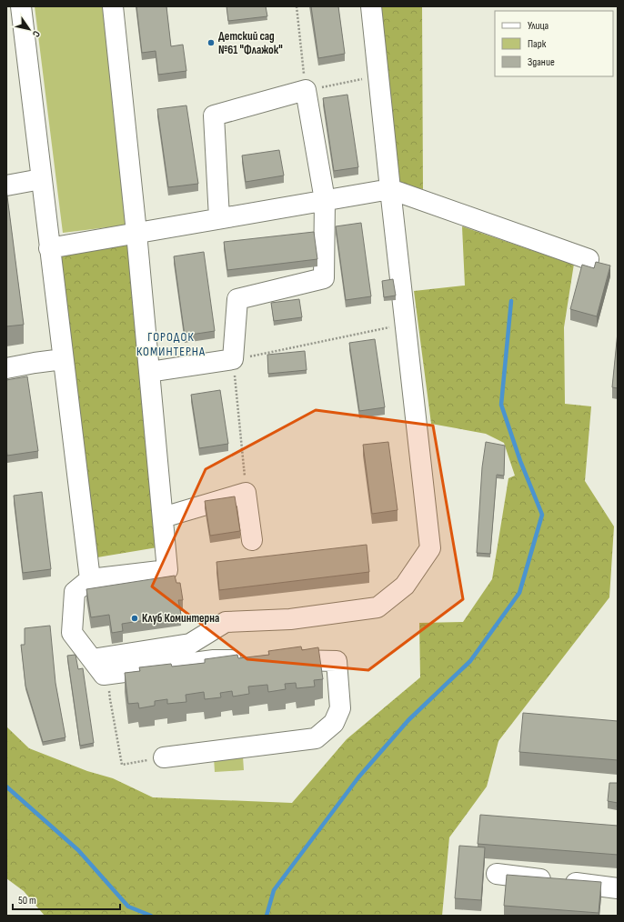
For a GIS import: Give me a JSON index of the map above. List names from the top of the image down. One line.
{"districts":["ГОРОДОК КОМИНТЕРНА"],"places":["Детский сад №61 \"Флажок\"","Клуб Коминтерна"],"legend":["Улица","Парк","Здание"],"scale_bar":"50 m","north":"bottom right"}
